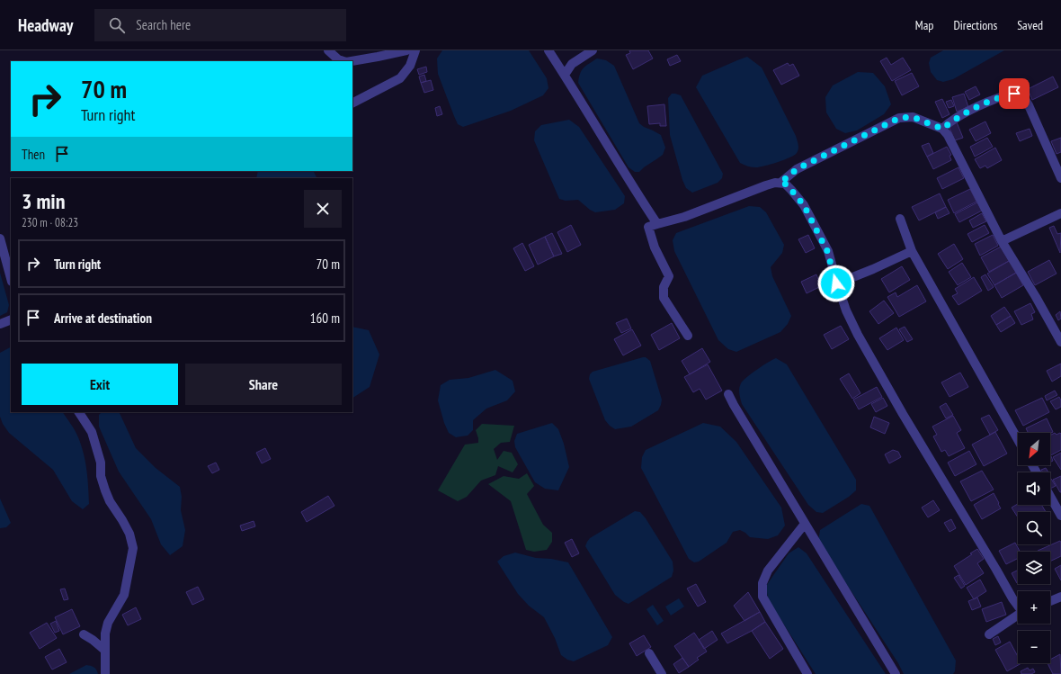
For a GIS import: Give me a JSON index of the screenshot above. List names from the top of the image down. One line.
{"north":"bottom left","page":{"header":"Headway","search":"Search here","nav":["Map","Directions","Saved"],"turn":["70 m","Turn right"],"then":"Then","heading":["3 min","230 m · 08:23"],"list":[{"name":"Turn right","value":"70 m"},{"name":"Arrive at destination","value":"160 m"}],"buttons":["Exit","Share"],"map_buttons":["+","−"]}}
